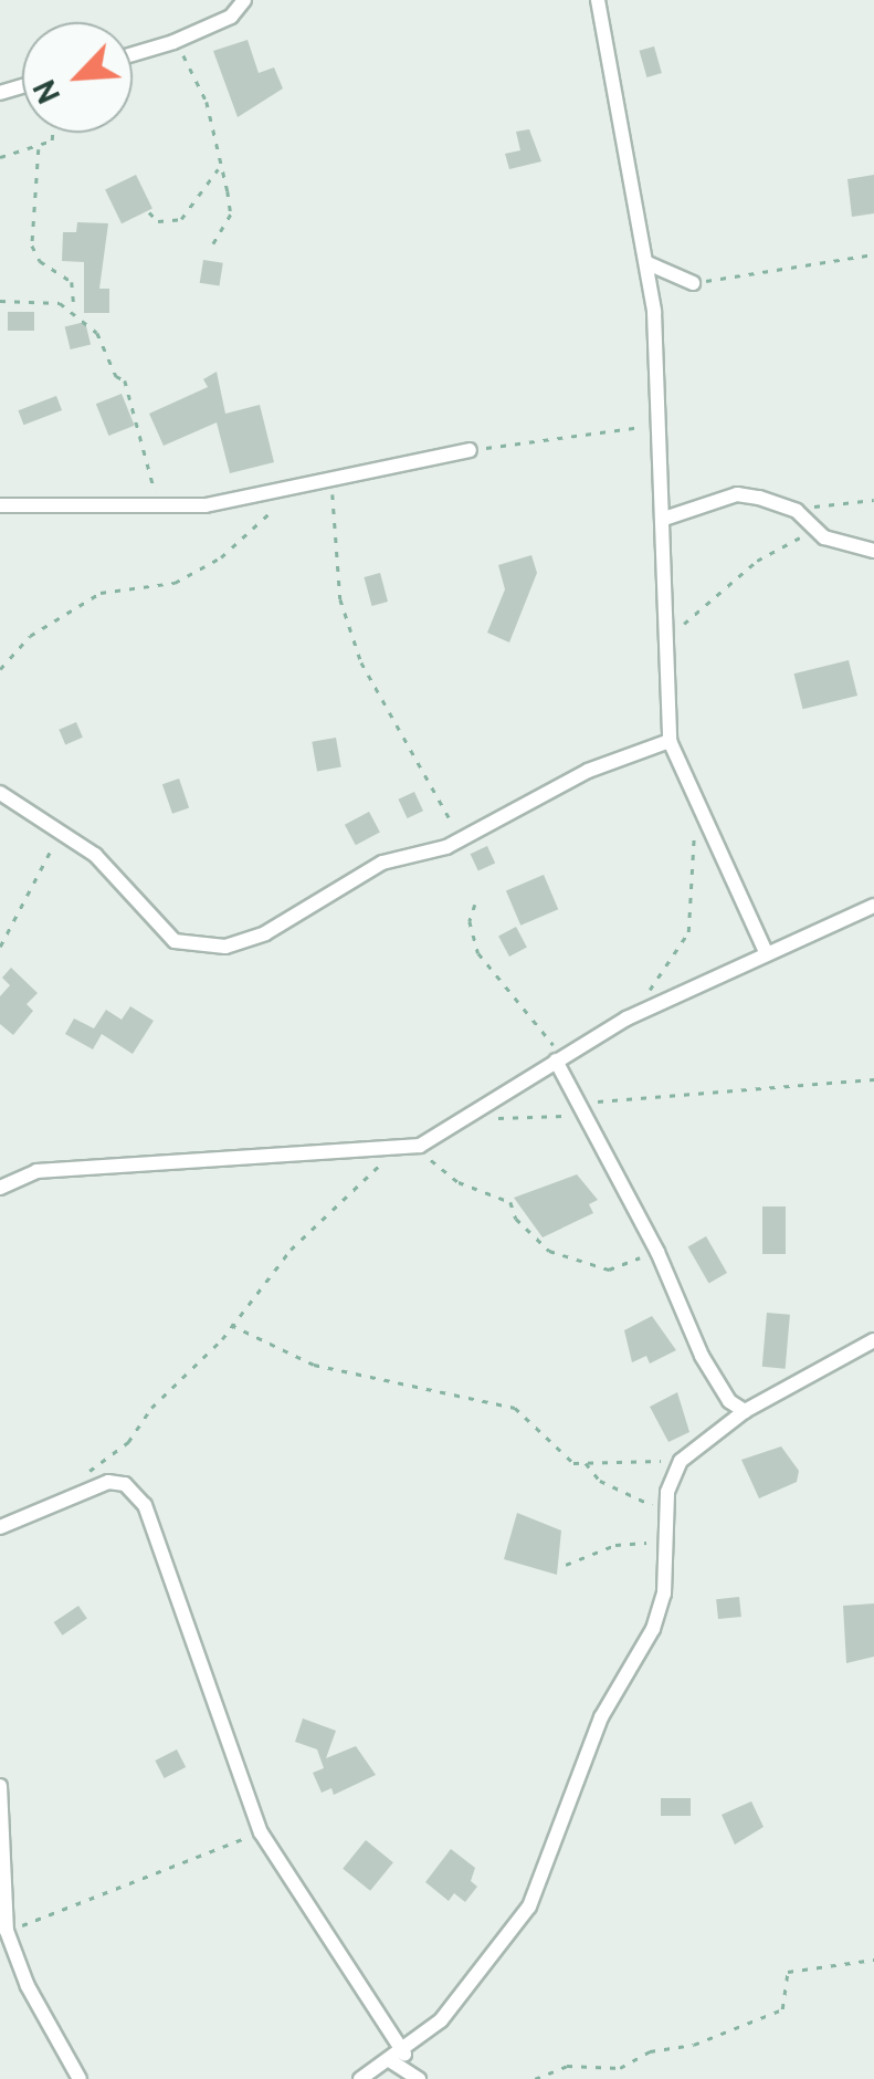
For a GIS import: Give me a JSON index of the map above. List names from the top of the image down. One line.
{"north":"bottom left"}
